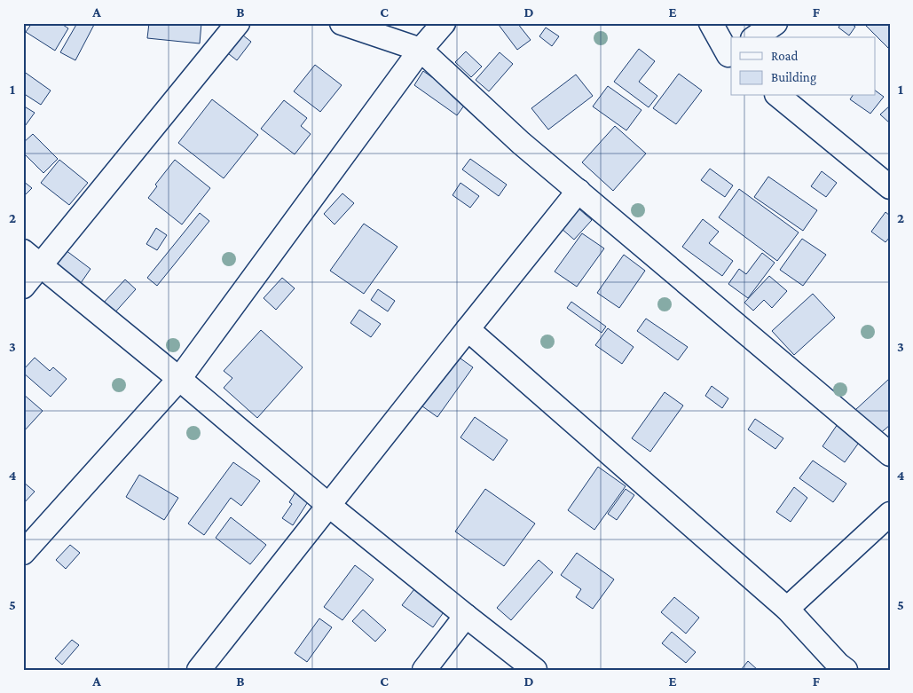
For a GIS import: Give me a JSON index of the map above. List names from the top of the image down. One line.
{"legend":["Road","Building"],"grid":{"columns":["A","B","C","D","E","F"],"rows":["1","2","3","4","5"]}}
